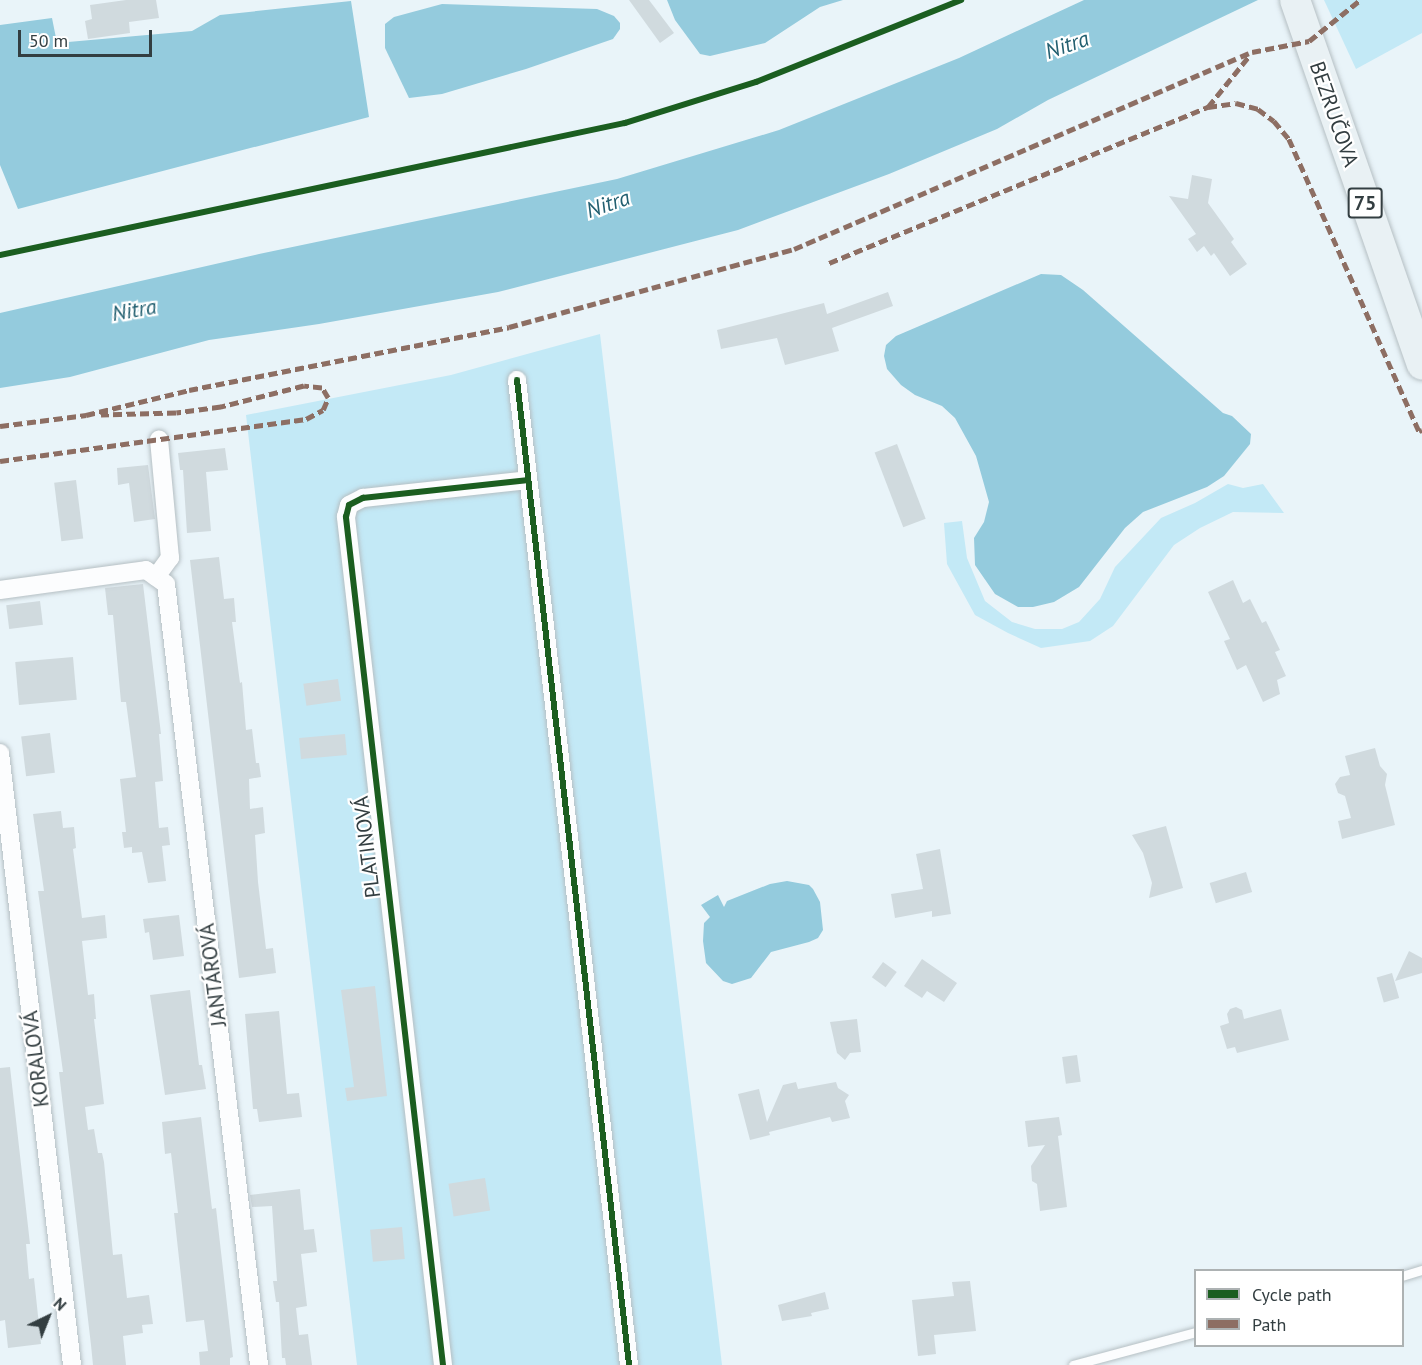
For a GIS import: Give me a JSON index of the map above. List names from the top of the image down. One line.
{"streets":{"main road":["BEZRUČOVA","75"],"street":["PLATINOVÁ","JANTÁROVÁ","KORALOVÁ"]},"water":["Nitra"],"legend":["Cycle path","Path"],"scale_bar":"50 m","north":"top right"}
